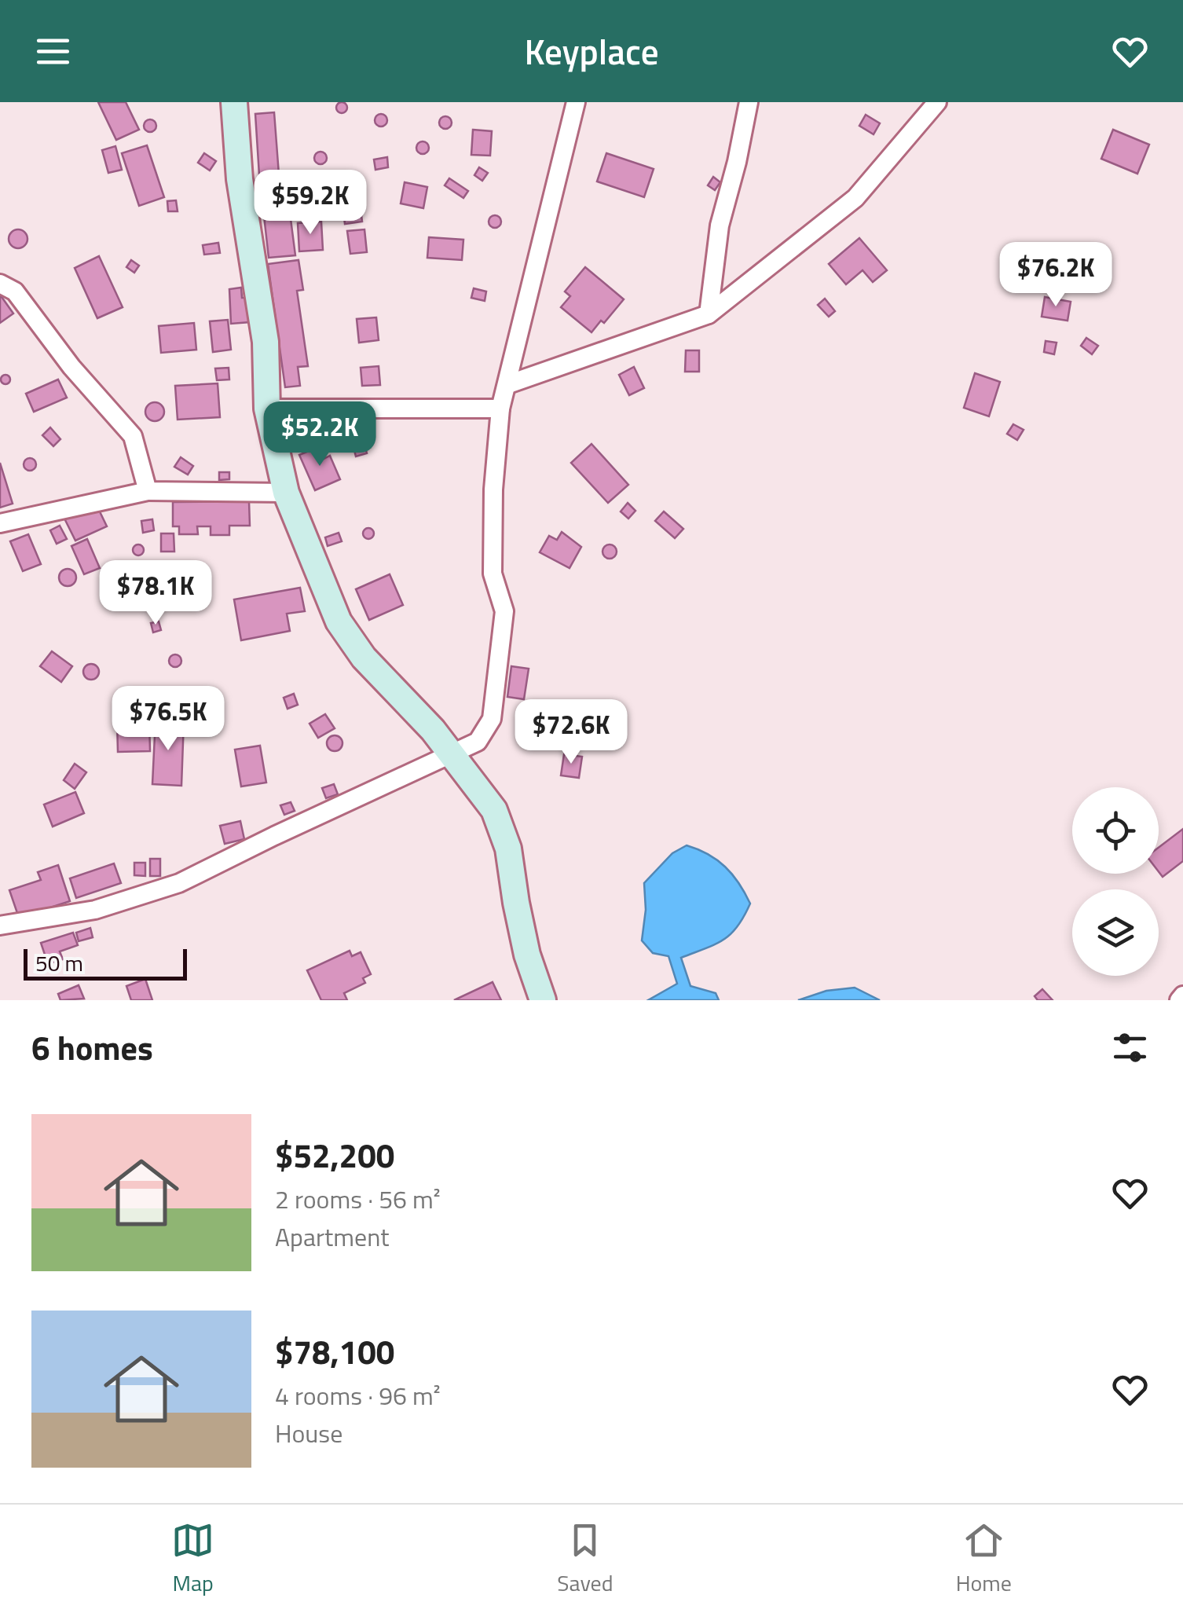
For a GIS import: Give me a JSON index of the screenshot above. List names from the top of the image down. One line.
{"scale_bar":"50 m","page":{"header":"Keyplace","price":["$59.2K","$76.2K","$52.2K","$78.1K","$76.5K","$72.6K"],"scale":"50 m","heading":"6 homes","list":[{"name":"$52,200","note":"2 rooms · 56 m² · Apartment"},{"name":"$78,100","note":"4 rooms · 96 m² · House"}],"tabs":["Map","Saved","Home"]}}
